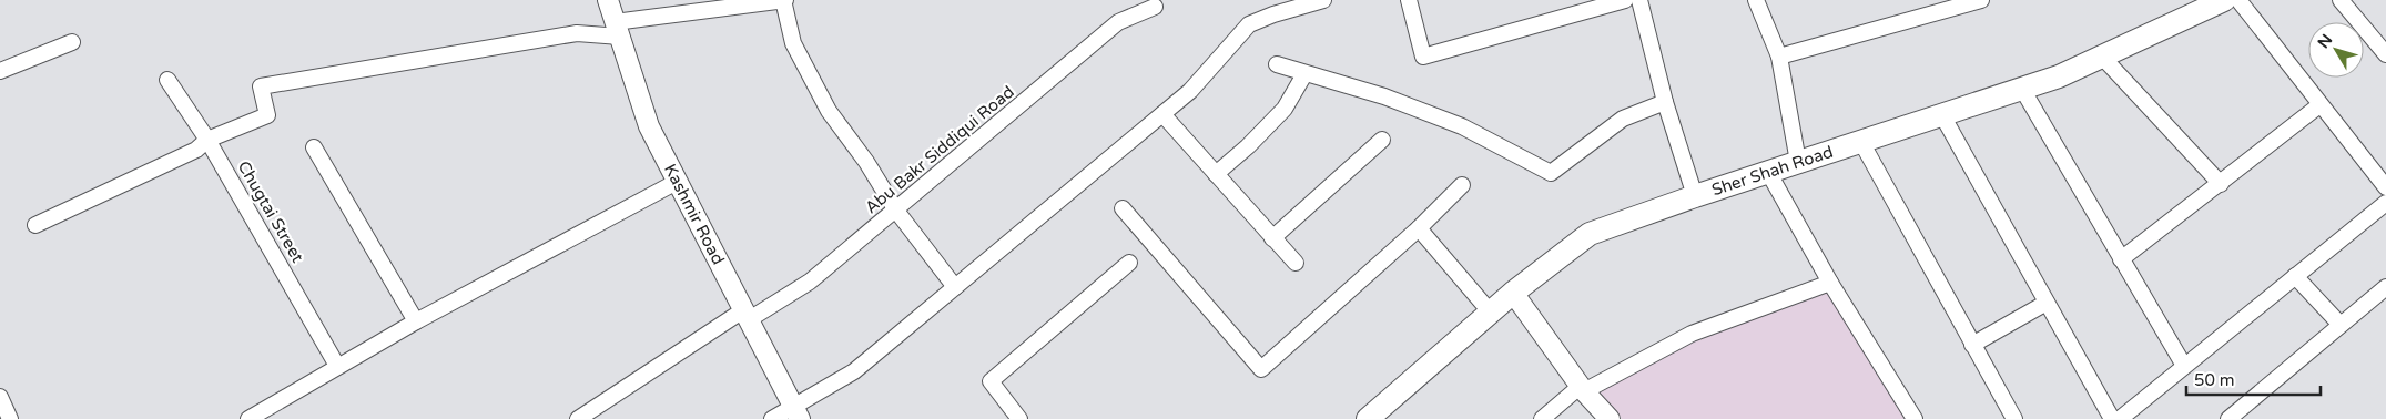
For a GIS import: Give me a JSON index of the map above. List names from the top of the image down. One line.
{"streets":{"main road":["Sher Shah Road"],"street":["Abu Bakr Siddiqui Road","Chugtai Street","Kashmir Road"]},"crossings":[["Abu Bakr Siddiqui Road","Kashmir Road"]],"scale_bar":"50 m","north":"top left"}
